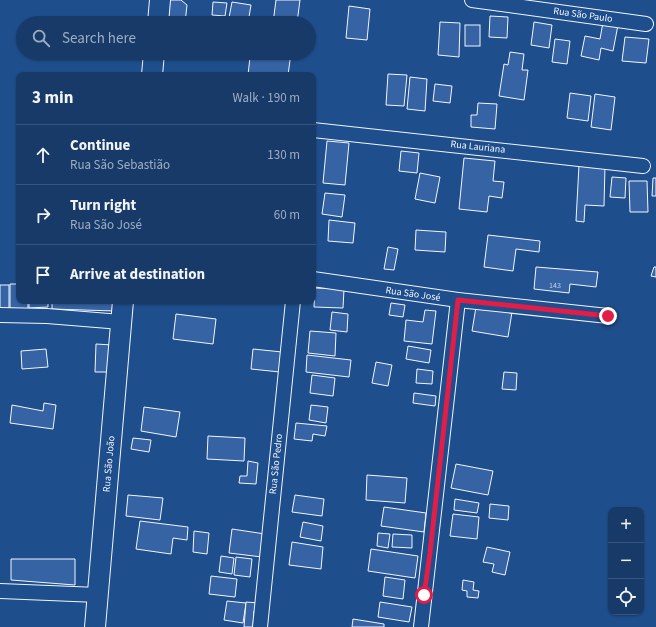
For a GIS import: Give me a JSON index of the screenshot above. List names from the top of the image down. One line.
{"streets":{"street":["Rua São Paulo","Rua Lauriana","Rua São José","Rua São João","Rua São Pedro"]},"house_numbers":["143"],"page":{"search":"Search here","heading":["3 min","Walk · 190 m"],"list":[["Continue","Rua São Sebastião","130 m"],["Turn right","Rua São José","60 m"],"Arrive at destination"],"map_buttons":["+","−"]}}
